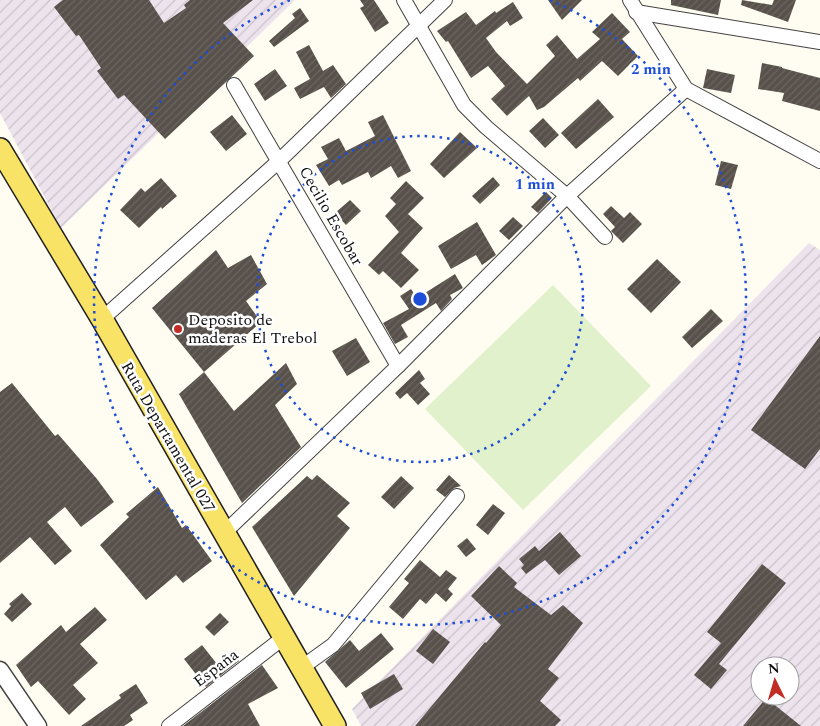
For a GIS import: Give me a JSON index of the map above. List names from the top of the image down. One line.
{"streets":{"main road":["Ruta Departamental 027"],"street":["Cecilio Escobar","España"]},"crossings":[["Ruta Departamental 027","España"]],"places":["Deposito de maderas El Trebol"],"north":"top","rings":["2 min","1 min"]}
